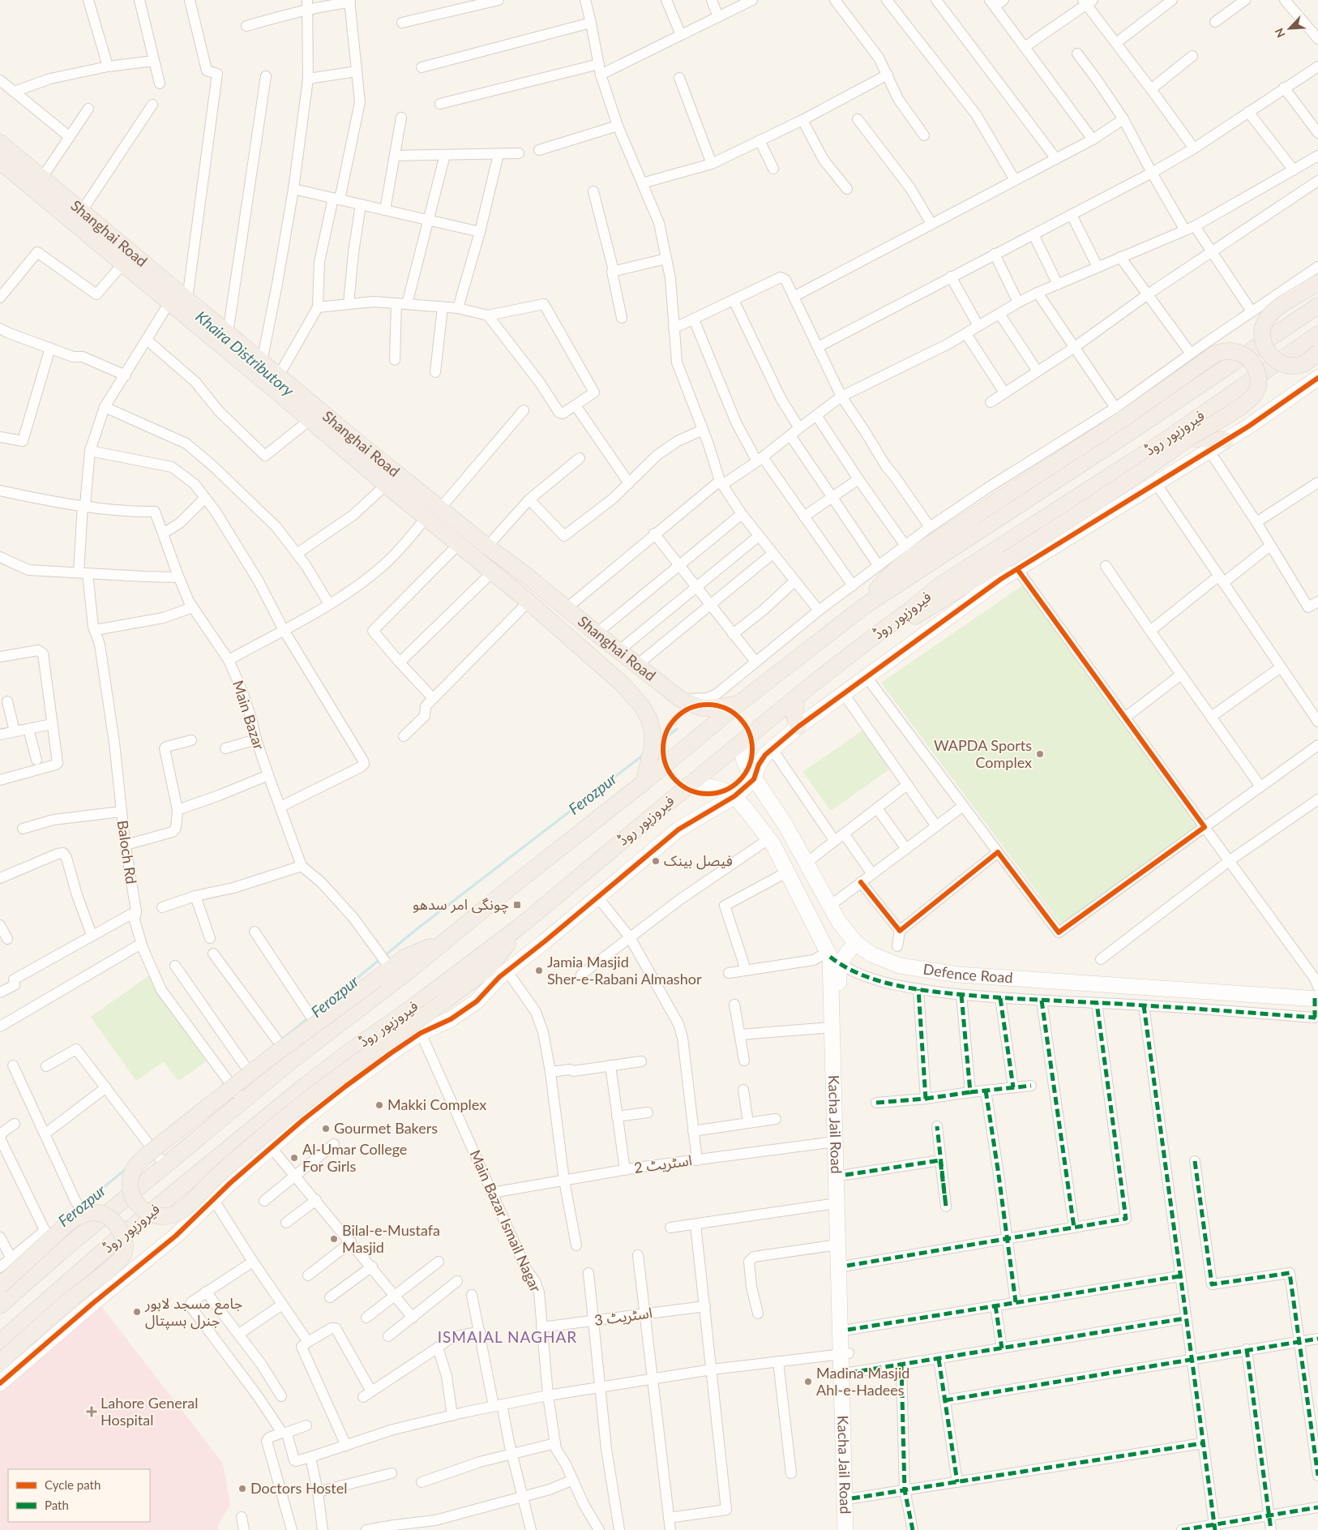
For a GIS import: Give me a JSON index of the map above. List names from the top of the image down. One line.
{"streets":{"main road":["Shanghai Road","فیروزپور روڈ"],"street":["Main Bazar","Baloch Rd","Defence Road","Kacha Jail Road","اسٹریٹ 2","Main Bazar Ismail Nagar","اسٹریٹ 3"]},"crossings":[["Shanghai Road","فیروزپور روڈ"],["Shanghai Road","Baloch Rd"],["فیروزپور روڈ","Baloch Rd"],["فیروزپور روڈ","Defence Road"],["فیروزپور روڈ","Kacha Jail Road"],["Main Bazar","Baloch Rd"],["Kacha Jail Road","اسٹریٹ 2"],["اسٹریٹ 2","Main Bazar Ismail Nagar"],["Main Bazar Ismail Nagar","اسٹریٹ 3"]],"districts":["ISMAIAL NAGHAR"],"water":["Khaira Distributory","Ferozpur"],"places":{"other":["WAPDA Sports Complex","فیصل بینک","Jamia Masjid Sher-e-Rabani Almashor","Makki Complex","Gourmet Bakers","Al-Umar College For Girls","Bilal-e-Mustafa Masjid","جامع مسجد لاہور جنرل ہسپتال","Madina Masjid Ahl-e-Hadees","Doctors Hostel"],"transit":["چونگی امر سدھو"],"health":["Lahore General Hospital"]},"legend":["Cycle path","Path"],"north":"bottom left"}
